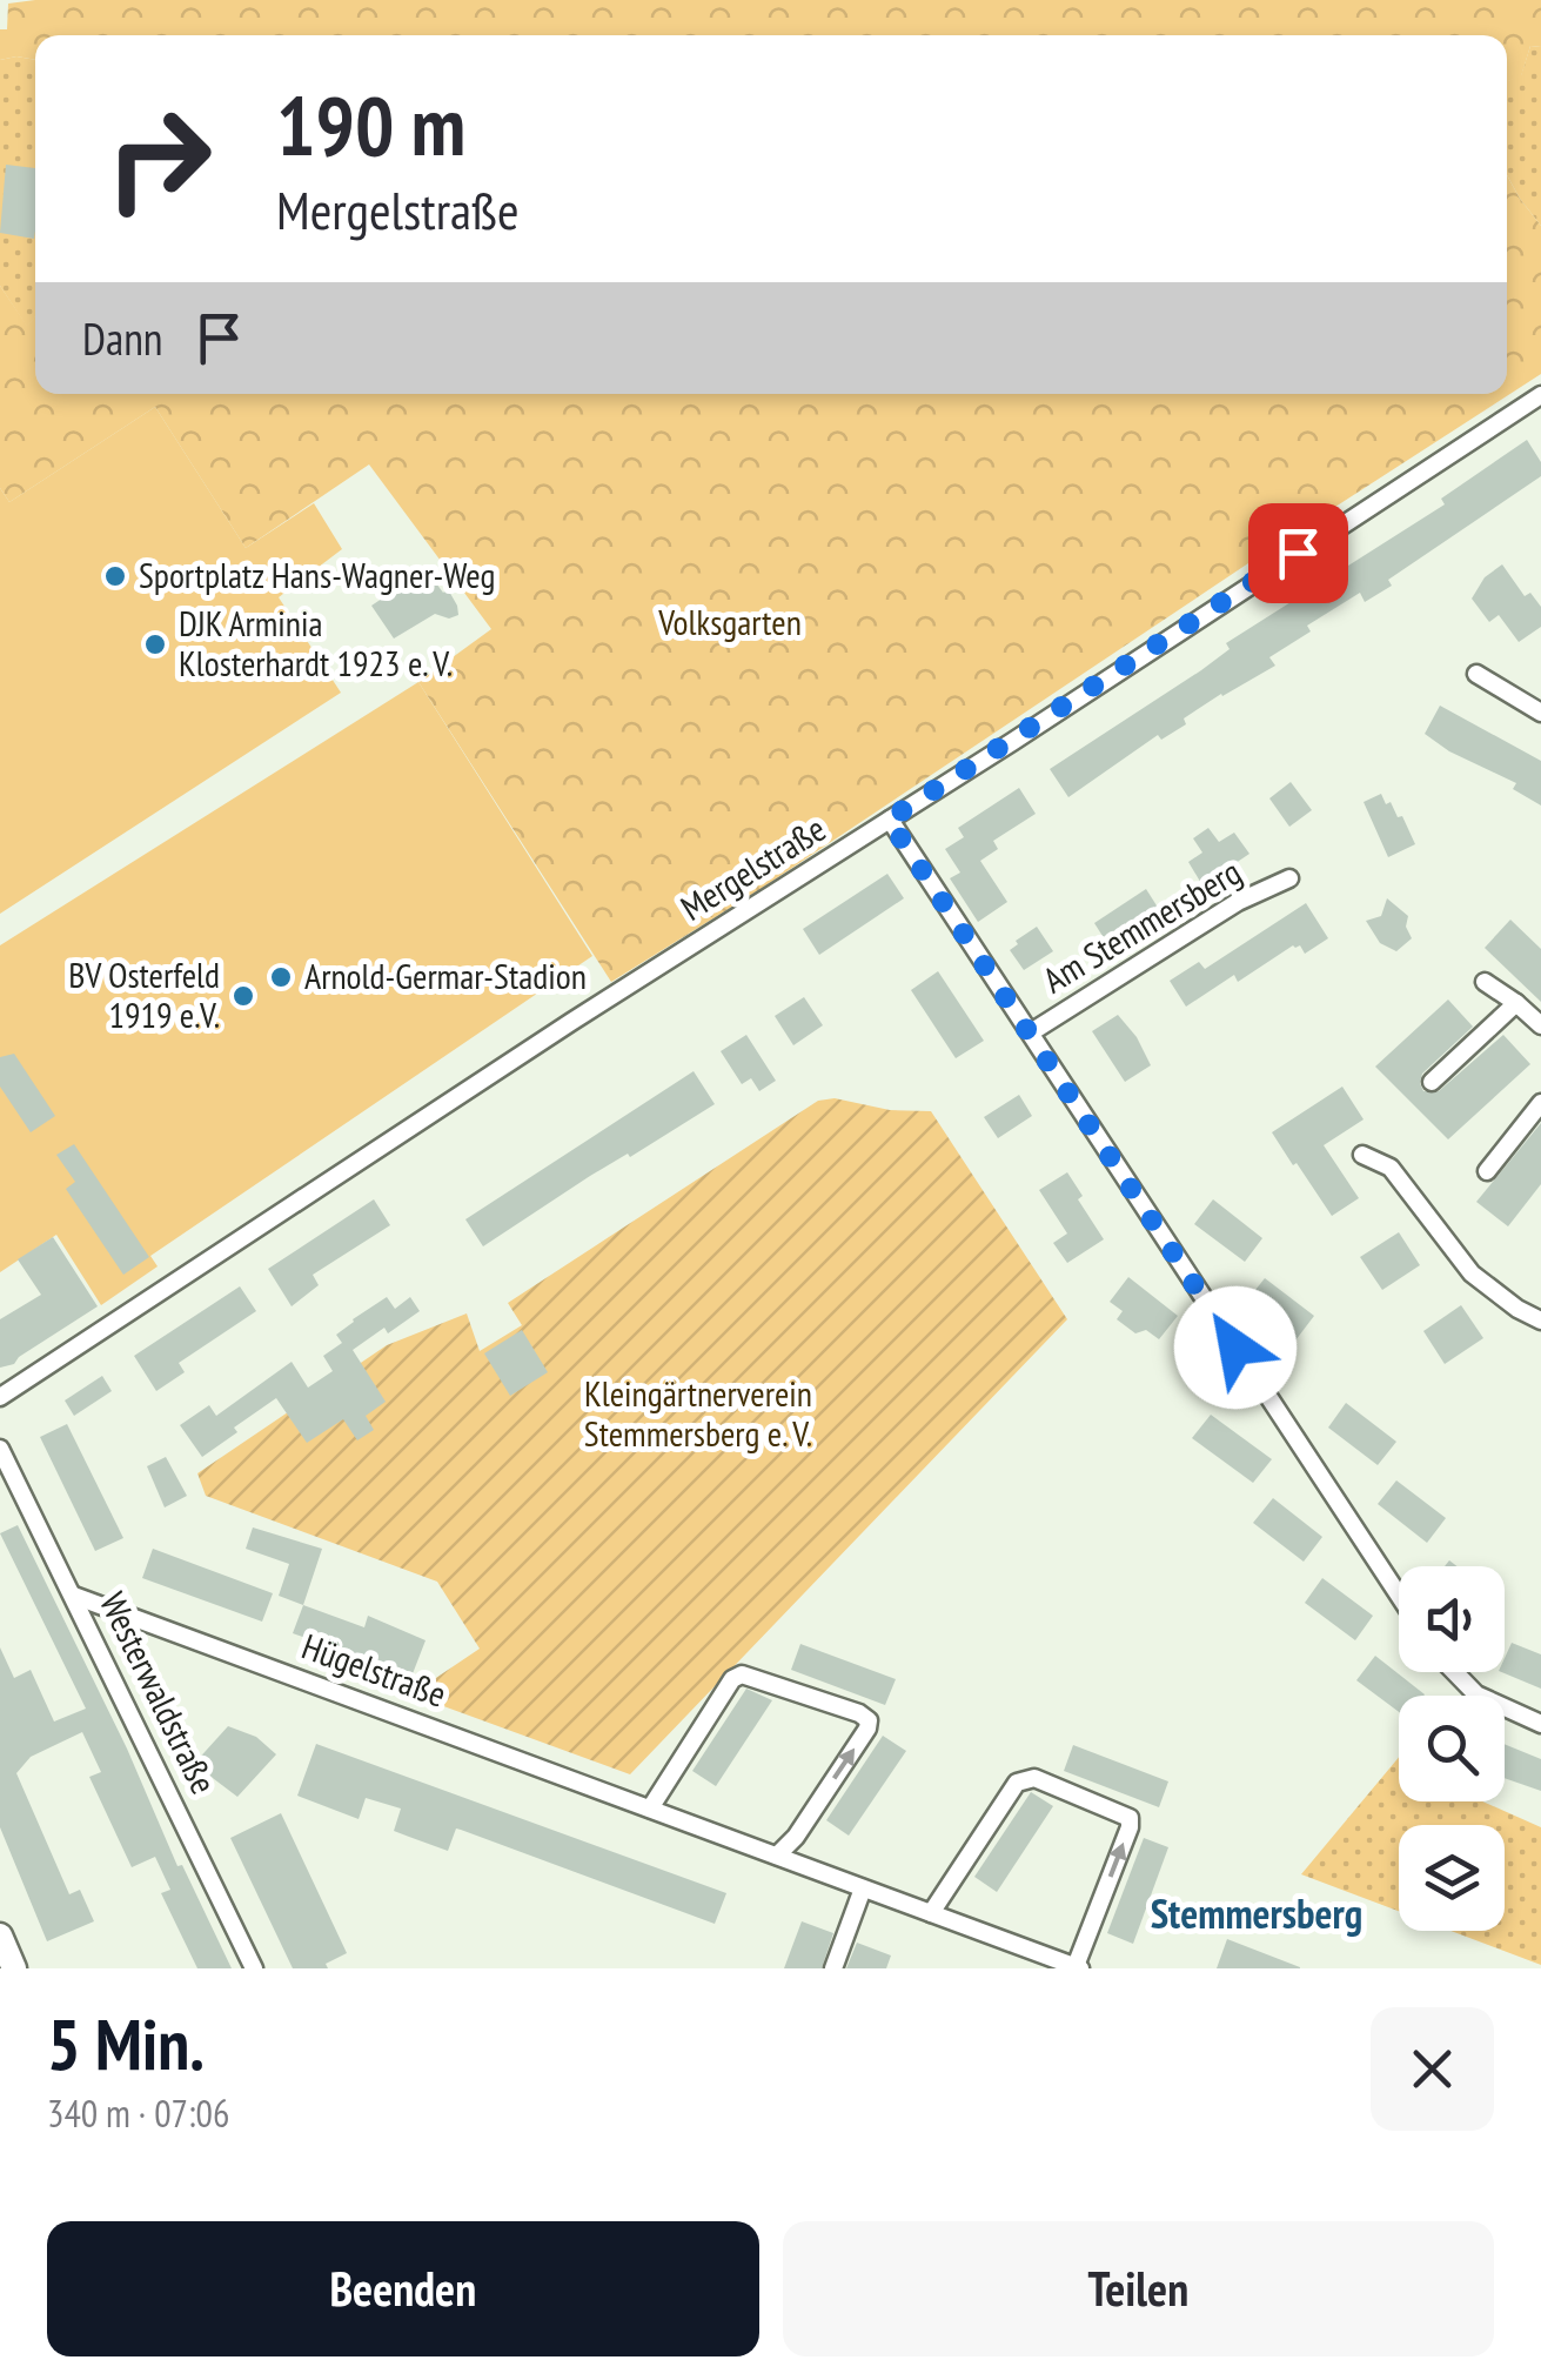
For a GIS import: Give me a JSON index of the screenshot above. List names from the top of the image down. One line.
{"streets":{"street":["Mergelstraße","Am Stemmersberg","Hügelstraße","Westerwaldstraße"]},"crossings":[["Mergelstraße","Am Stemmersberg"],["Hügelstraße","Westerwaldstraße"]],"districts":["Stemmersberg"],"parks":["Volksgarten","Kleingärtnerverein Stemmersberg e. V."],"places":["Sportplatz Hans-Wagner-Weg","DJK Arminia Klosterhardt 1923 e. V.","Arnold-Germar-Stadion","BV Osterfeld 1919 e.V."],"page":{"turn":["190 m","Mergelstraße"],"then":"Dann","heading":["5 Min.","340 m · 07:06"],"buttons":["Beenden","Teilen"]}}
